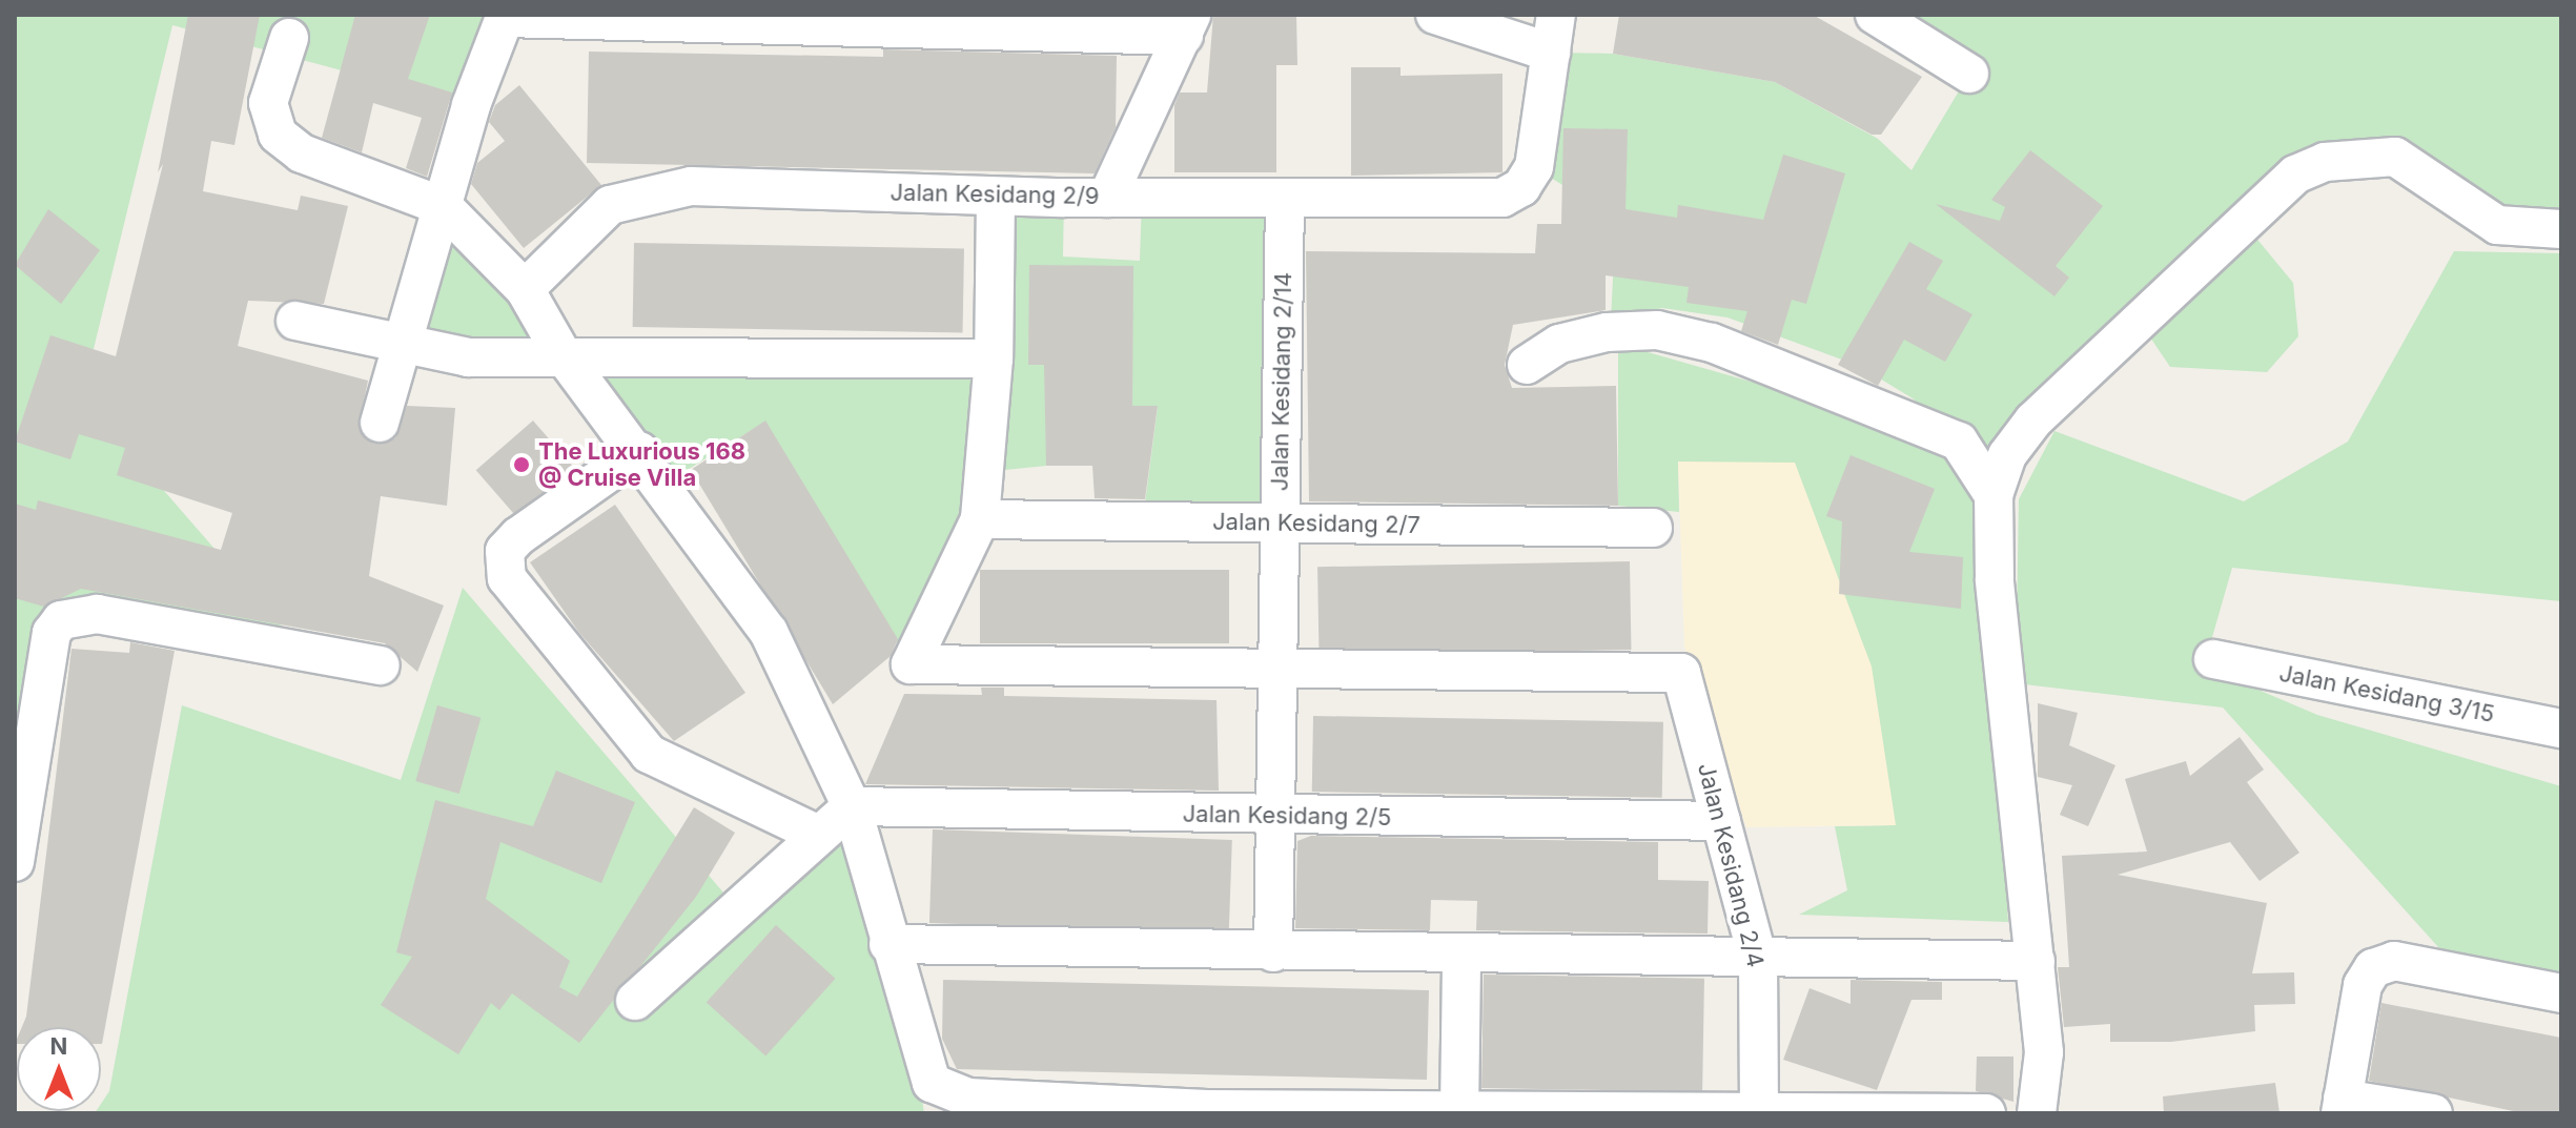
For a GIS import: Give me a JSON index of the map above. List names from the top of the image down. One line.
{"streets":{"street":["Jalan Kesidang 2/9","Jalan Kesidang 2/14","Jalan Kesidang 2/7","Jalan Kesidang 3/15","Jalan Kesidang 2/5","Jalan Kesidang 2/4"]},"crossings":[["Jalan Kesidang 2/9","Jalan Kesidang 2/14"],["Jalan Kesidang 2/14","Jalan Kesidang 2/7"],["Jalan Kesidang 2/14","Jalan Kesidang 2/5"],["Jalan Kesidang 2/14","Jalan Kesidang 2/4"],["Jalan Kesidang 2/5","Jalan Kesidang 2/4"]],"places":["The Luxurious 168 @ Cruise Villa"],"north":"top"}
